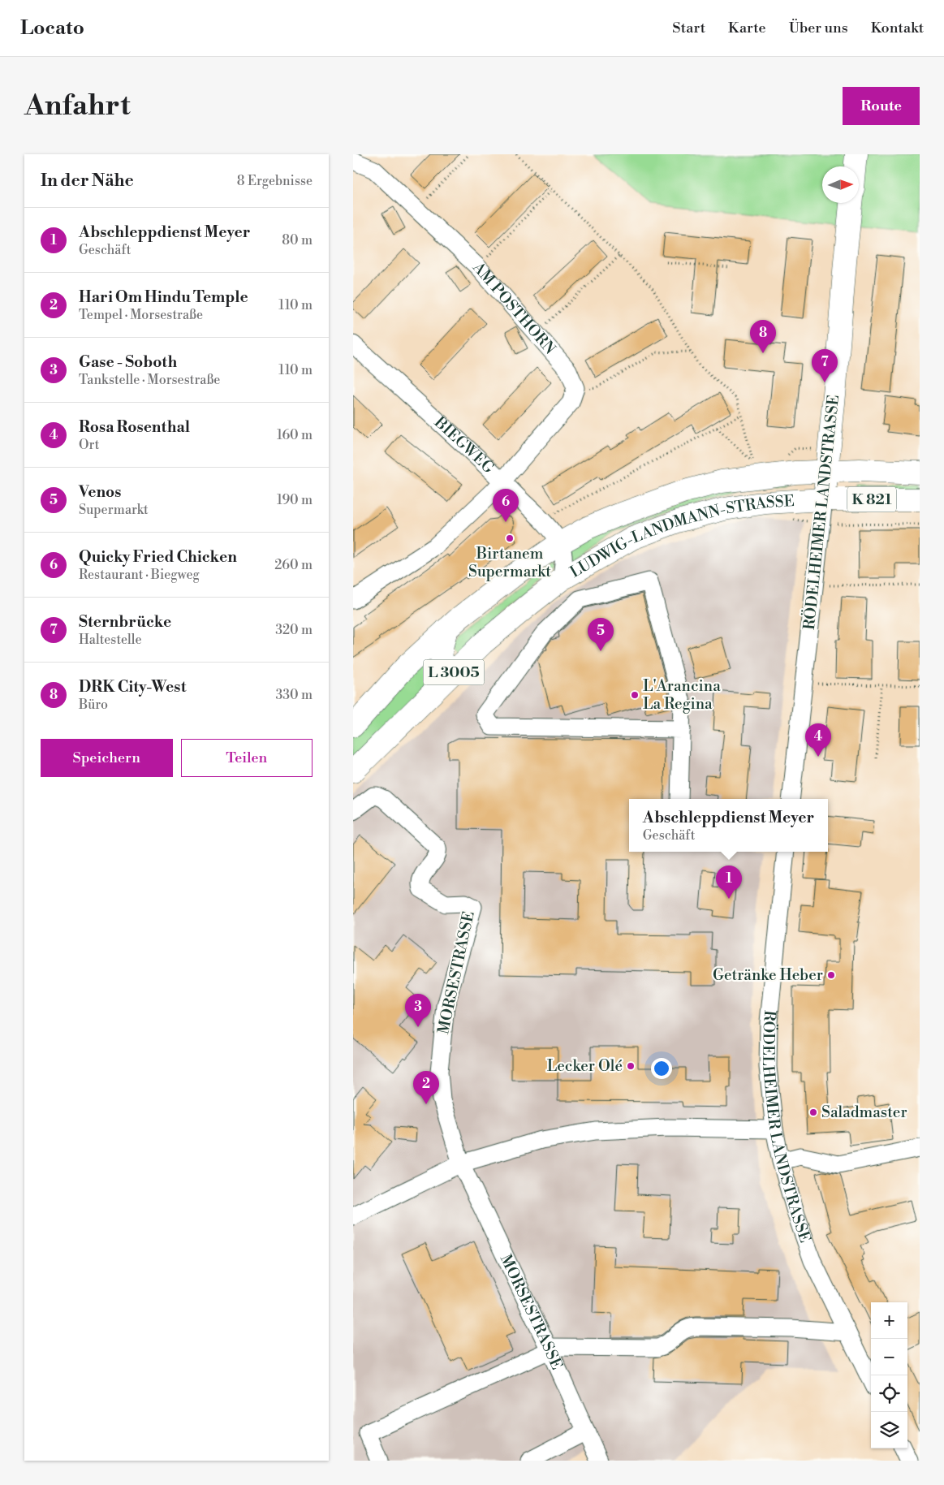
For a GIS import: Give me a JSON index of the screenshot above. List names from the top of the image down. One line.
{"streets":{"main road":["K 821","RÖDELHEIMER LANDSTRASSE","LUDWIG-LANDMANN-STRASSE","L 3005"],"street":["AM POSTHORN","BIEGWEG","MORSESTRASSE"]},"crossings":[["BIEGWEG","LUDWIG-LANDMANN-STRASSE"],["RÖDELHEIMER LANDSTRASSE","LUDWIG-LANDMANN-STRASSE"]],"places":["Birtanem Supermarkt","L'Arancina La Regina","Getränke Heber","Lecker Olé","Saladmaster"],"north":"right","page":{"header":"Locato","nav":["Start","Karte","Über uns","Kontakt"],"buttons":["Route",["Speichern","Teilen"]],"title":"Anfahrt","heading":["In der Nähe","8 Ergebnisse"],"list":[{"mark":"1","name":"Abschleppdienst Meyer","note":"Geschäft","value":"80 m"},{"mark":"2","name":"Hari Om Hindu Temple","note":"Tempel · Morsestraße","value":"110 m"},{"mark":"3","name":"Gase - Soboth","note":"Tankstelle · Morsestraße","value":"110 m"},{"mark":"4","name":"Rosa Rosenthal","note":"Ort","value":"160 m"},{"mark":"5","name":"Venos","note":"Supermarkt","value":"190 m"},{"mark":"6","name":"Quicky Fried Chicken","note":"Restaurant · Biegweg","value":"260 m"},{"mark":"7","name":"Sternbrücke","note":"Haltestelle","value":"320 m"},{"mark":"8","name":"DRK City-West","note":"Büro","value":"330 m"}],"pins":["8","7","6","5","4","1","3","2"],"popup":["Abschleppdienst Meyer","Geschäft"],"map_buttons":["+","−"]}}
